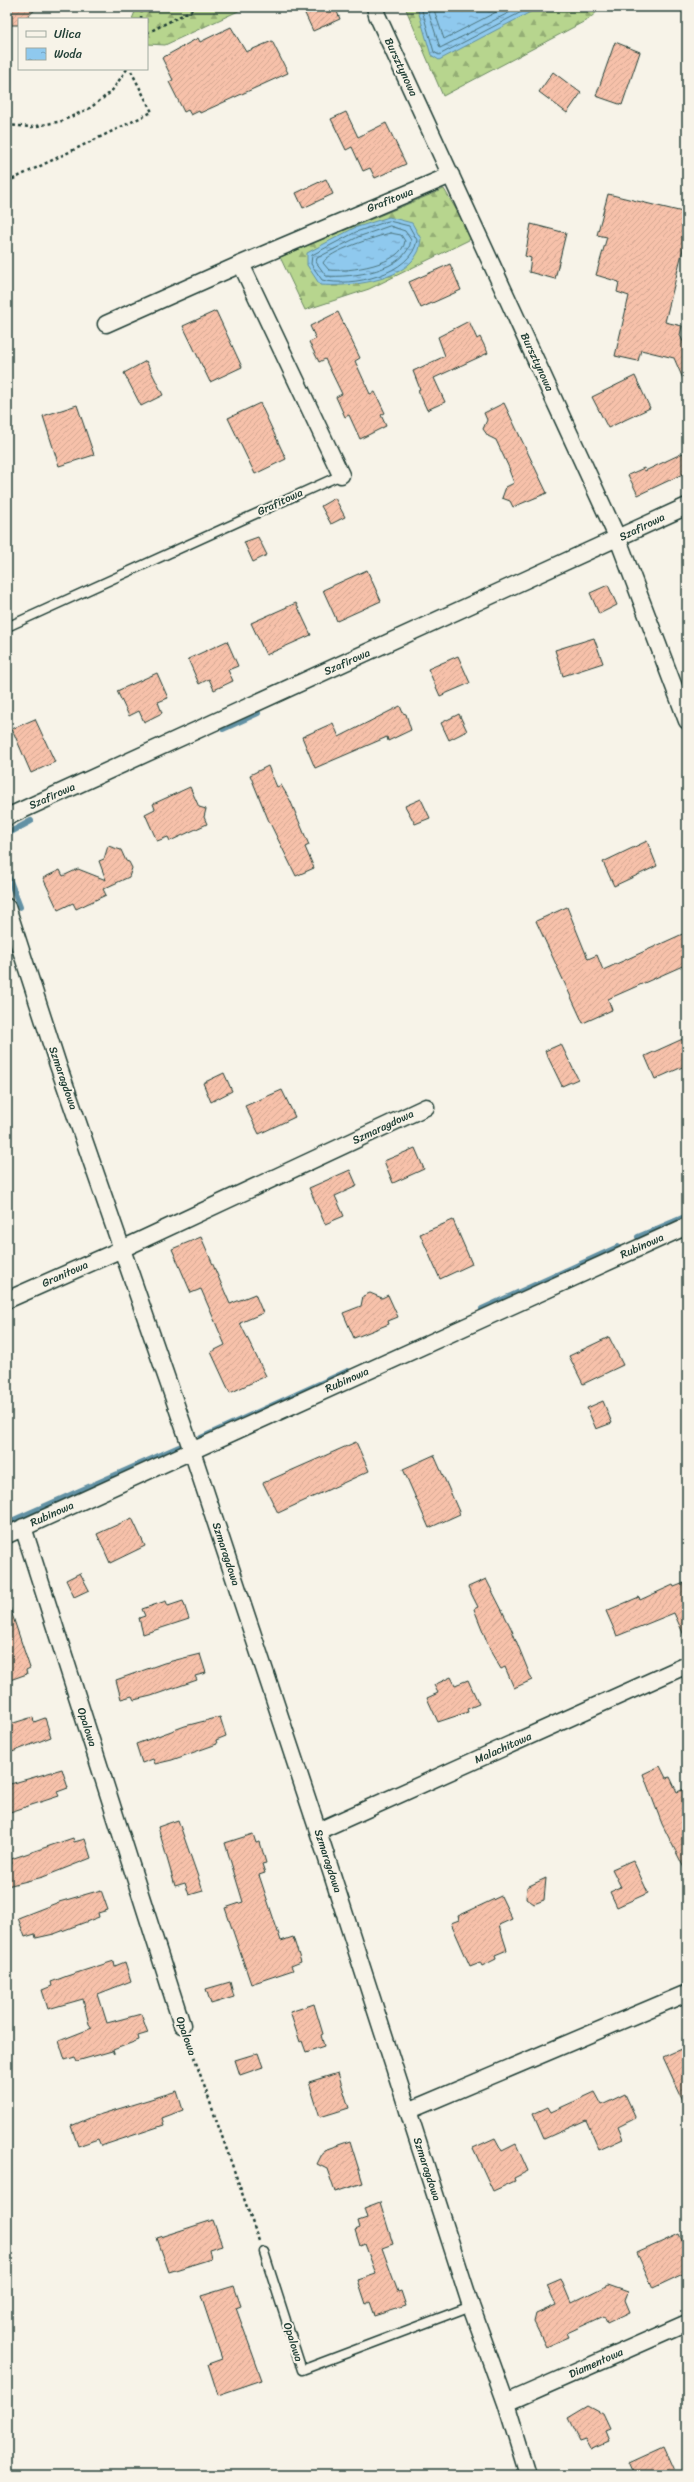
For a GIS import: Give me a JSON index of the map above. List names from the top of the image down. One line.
{"streets":{"street":["Bursztynowa","Grafitowa","Szafirowa","Szmaragdowa","Rubinowa","Granitowa","Opalowa","Malachitowa","Diamentowa"]},"crossings":[["Bursztynowa","Grafitowa"],["Bursztynowa","Szafirowa"],["Szmaragdowa","Rubinowa"],["Szmaragdowa","Granitowa"],["Szmaragdowa","Opalowa"],["Szmaragdowa","Malachitowa"],["Szmaragdowa","Diamentowa"],["Rubinowa","Opalowa"]],"legend":["Ulica","Woda"]}
